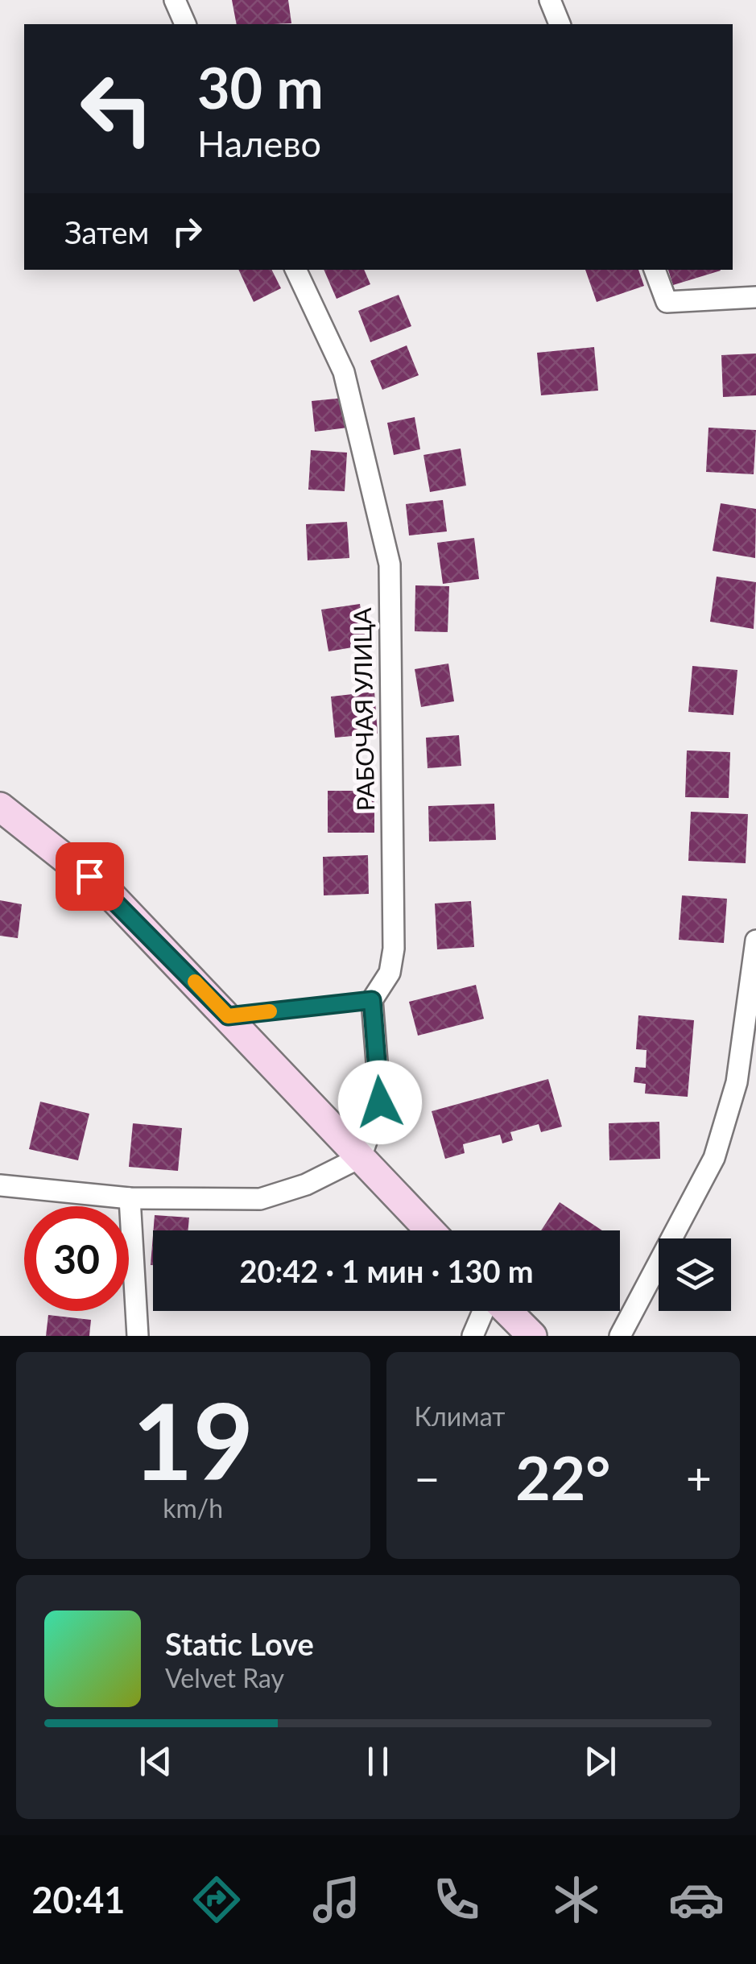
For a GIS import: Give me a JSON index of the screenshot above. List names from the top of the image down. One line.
{"streets":{"street":["РАБОЧАЯ УЛИЦА"]},"page":{"turn":["30 m","Налево"],"then":"Затем","limit":"30","trip":"20:42 · 1 мин · 130 m","tile":[["19","km/h"],"Климат"],"heat":["−","22°","+"],"song":["Static Love","Velvet Ray"],"tabs":"20:41"}}
